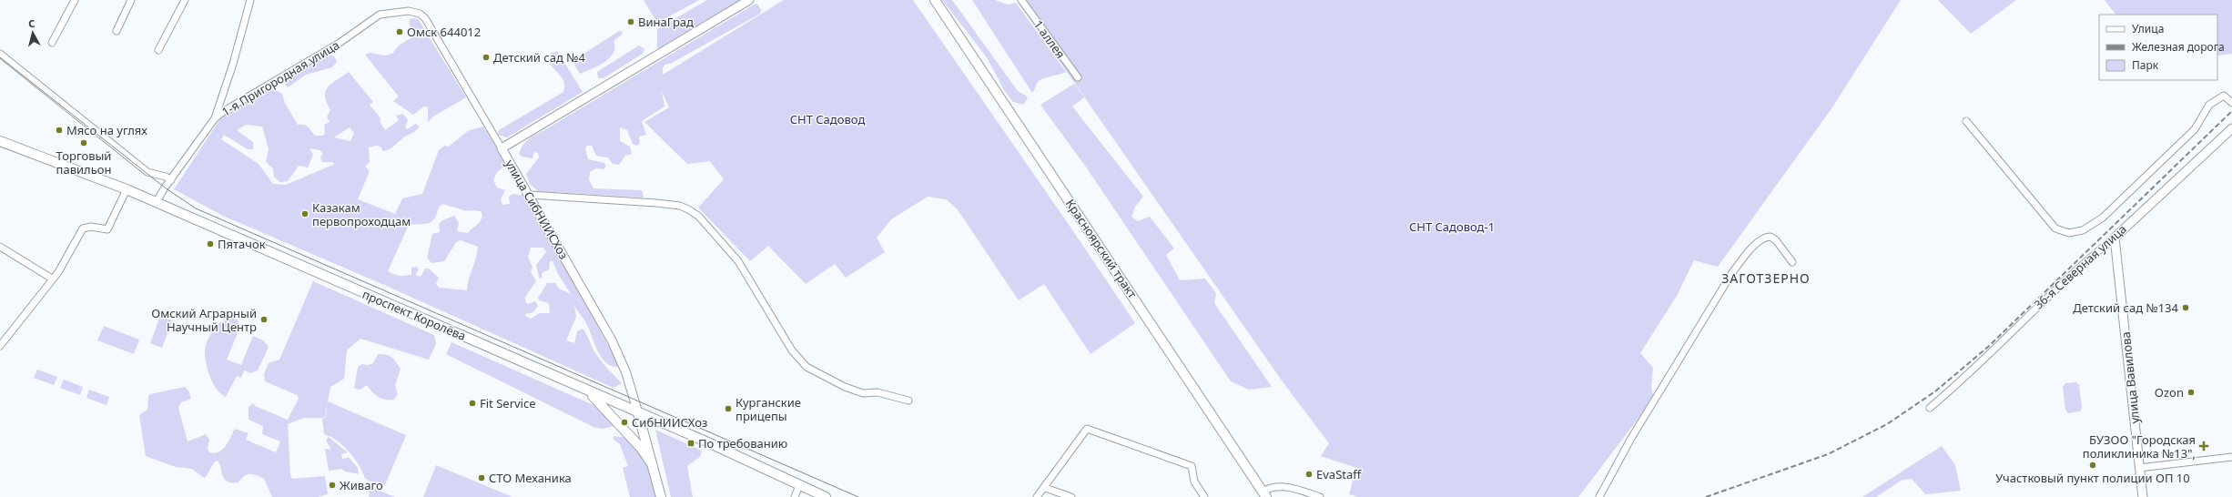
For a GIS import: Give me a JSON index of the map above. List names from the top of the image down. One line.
{"streets":{"main road":["Красноярский тракт","проспект Королёва"],"street":["1 аллея","1-я Пригородная улица","улица СибНИИСХоз","36-я Северная улица","улица Вавилова"]},"crossings":[["1-я Пригородная улица","улица СибНИИСХоз"],["1-я Пригородная улица","проспект Королёва"],["улица СибНИИСХоз","проспект Королёва"],["36-я Северная улица","улица Вавилова"]],"districts":["ЗАГОТЗЕРНО"],"parks":["СНТ Садовод","СНТ Садовод-1"],"places":{"other":["ВинаГрад","Омск 644012","Детский сад №4","Мясо на углях","Торговый павильон","Казакам первопроходцам","Пятачок","Детский сад №134","Омский Аграрный Научный Центр","Ozon","Fit Service","Курганские прицепы","СибНИИСХоз","Участковый пункт полиции ОП 10","EvaStaff","СТО Механика","Живаго"],"transit":["По требованию"],"health":["БУЗОО \"Городская поликлиника №13\","]},"legend":["Улица","Железная дорога","Парк"],"north":"top"}
